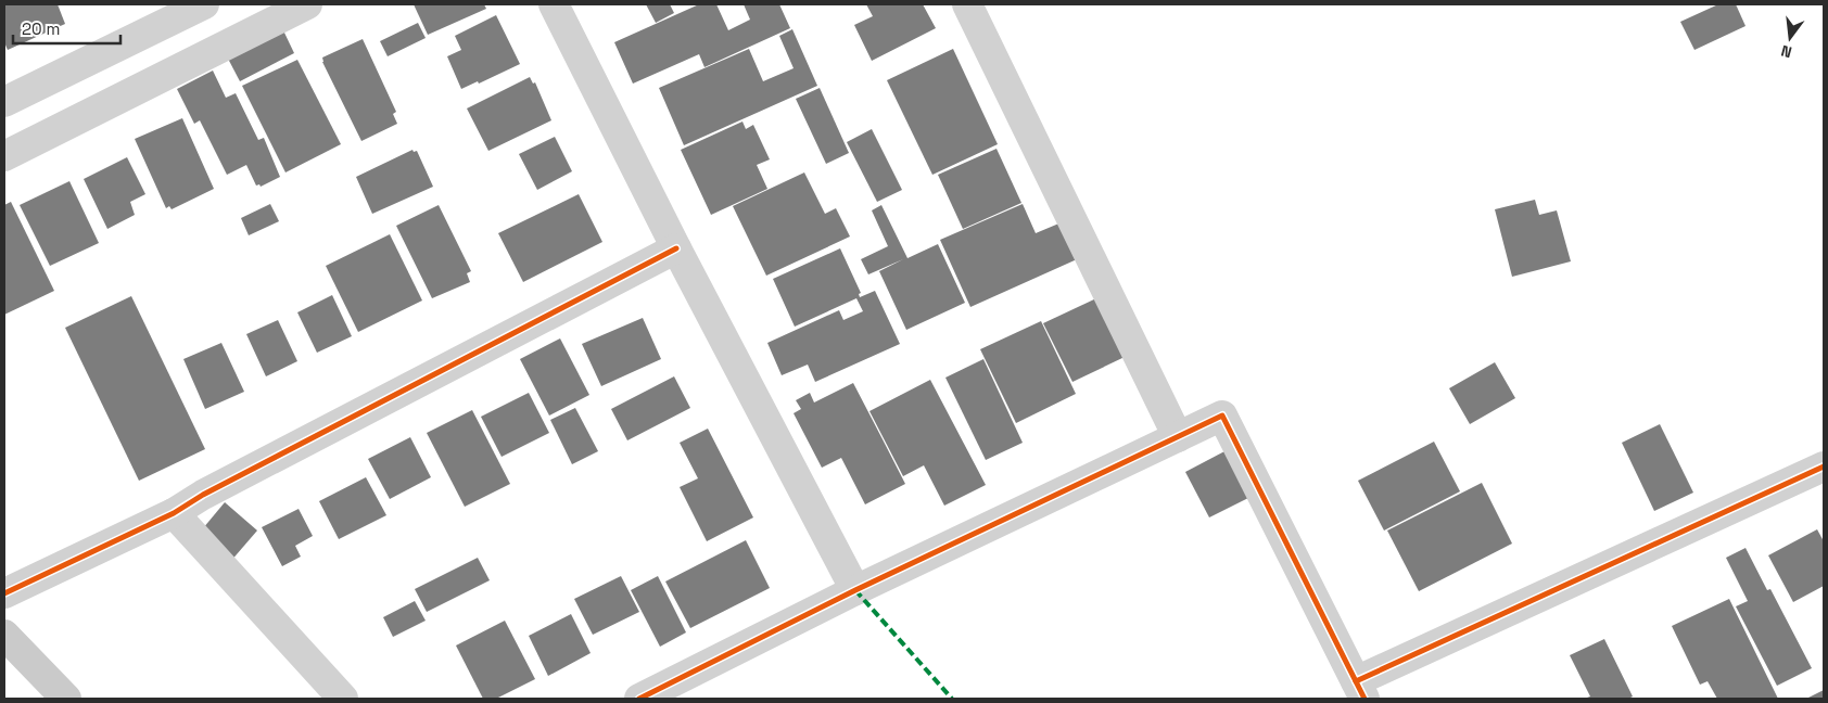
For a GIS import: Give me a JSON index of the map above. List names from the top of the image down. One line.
{"scale_bar":"20 m","north":"bottom"}
